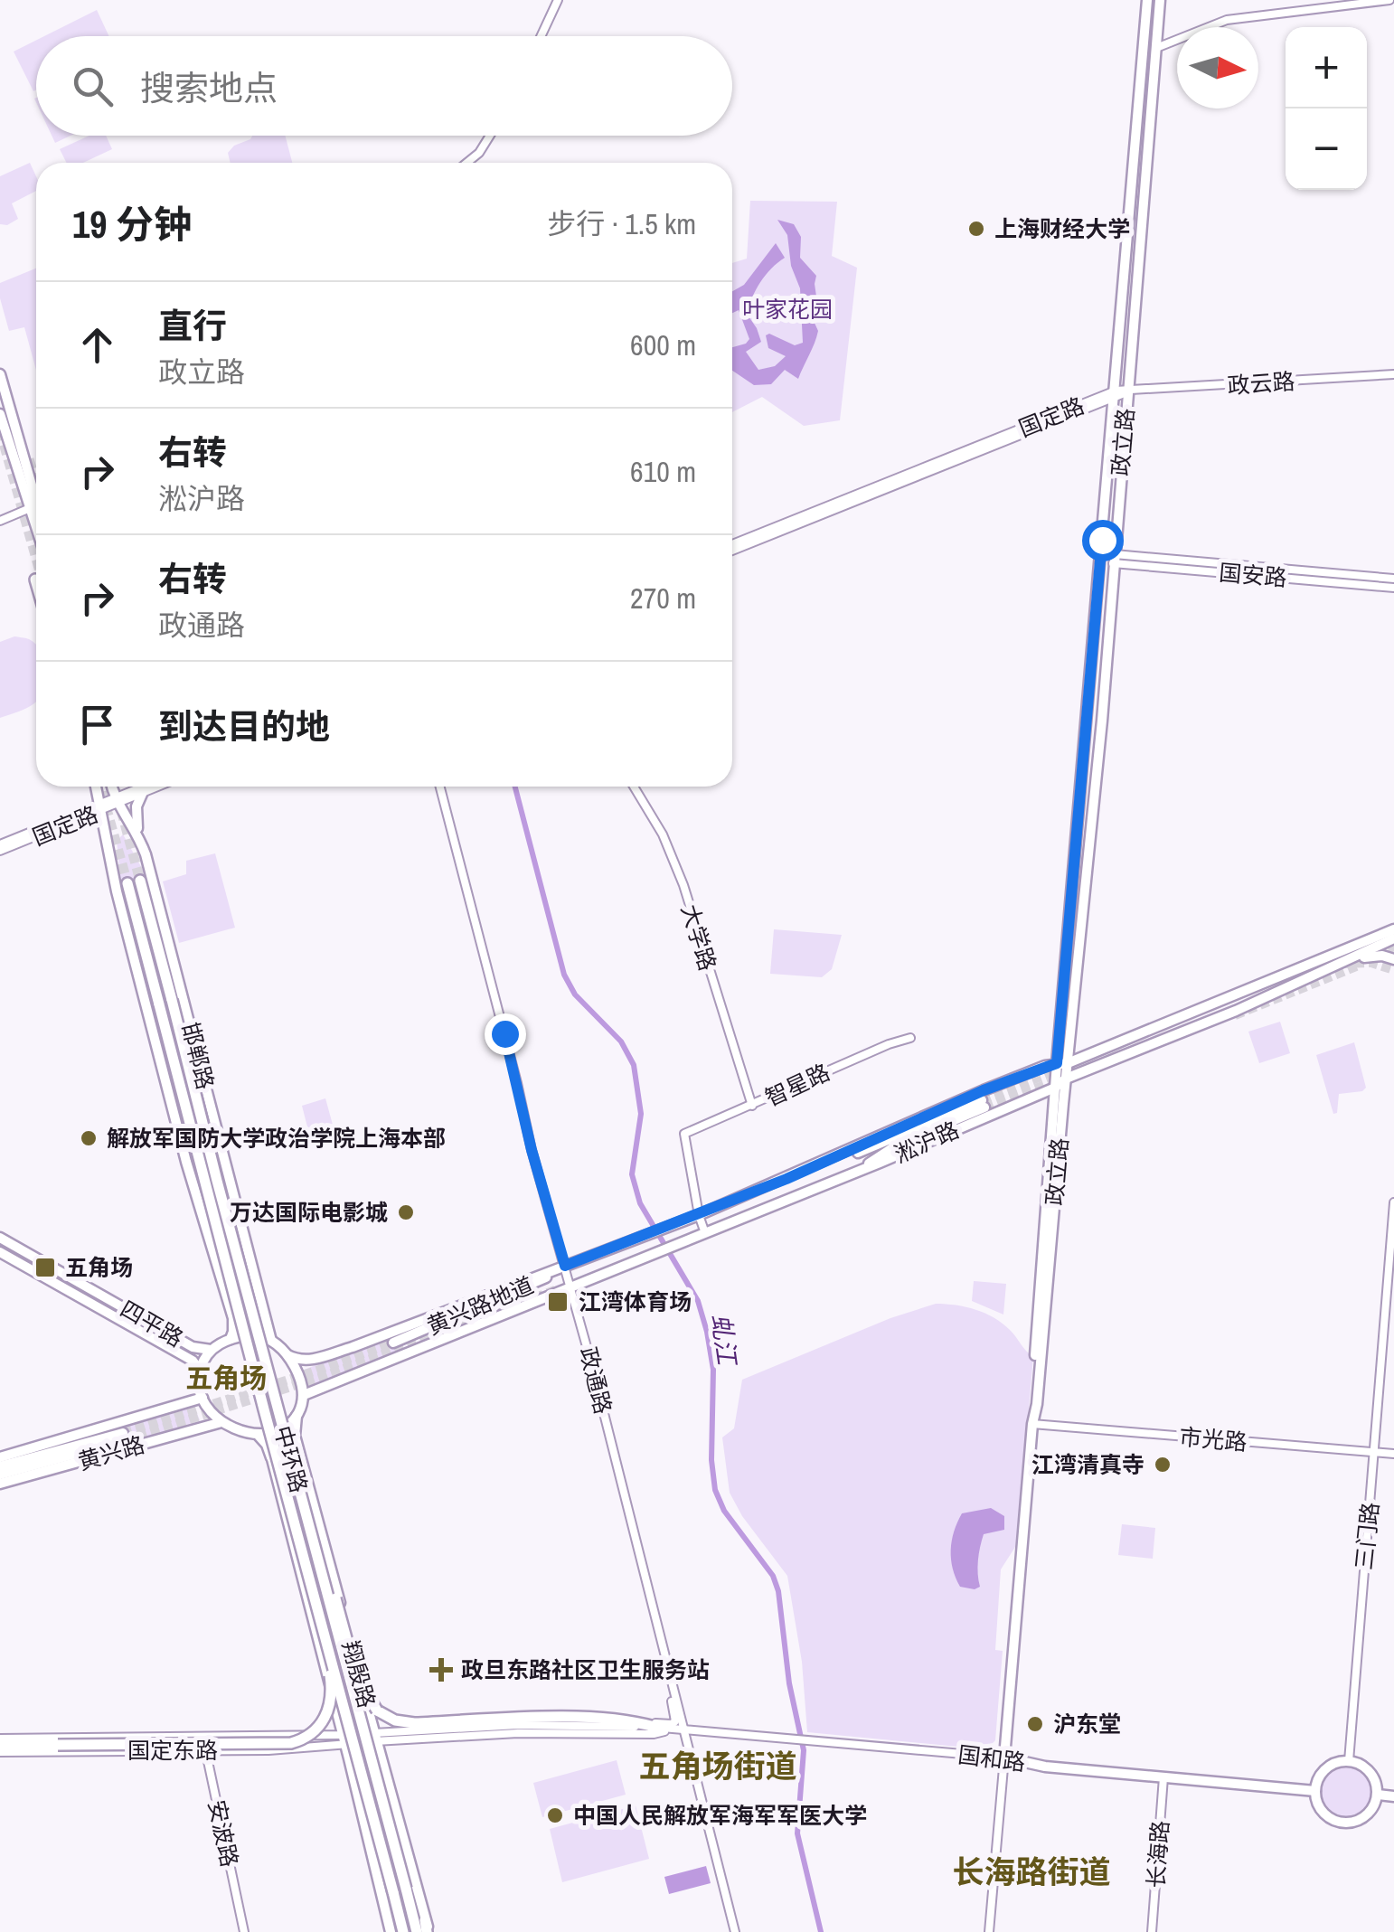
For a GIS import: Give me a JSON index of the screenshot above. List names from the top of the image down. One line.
{"streets":{"highway":["中环路"],"main road":["政立路","邯郸路","淞沪路","黄兴路地道","四平路","黄兴路","翔殷路","国和路"],"street":["政云路","国定路","国安路","大学路","智星路","政通路","市光路","三门路","国定东路","安波路","长海路"]},"crossings":[["政云路","国定路"],["政云路","政立路"],["国定路","政立路"],["国定路","邯郸路"],["政立路","国安路"],["政立路","淞沪路"],["政立路","市光路"],["政立路","国和路"],["大学路","智星路"],["邯郸路","淞沪路"],["邯郸路","四平路"],["邯郸路","黄兴路"],["邯郸路","翔殷路"],["智星路","淞沪路"],["淞沪路","黄兴路地道"],["淞沪路","四平路"],["淞沪路","政通路"],["淞沪路","黄兴路"],["淞沪路","翔殷路"],["黄兴路地道","政通路"],["四平路","黄兴路"],["四平路","翔殷路"],["政通路","国和路"],["市光路","三门路"],["黄兴路","翔殷路"],["三门路","国和路"],["翔殷路","国定东路"],["翔殷路","国和路"],["国定东路","安波路"],["国和路","长海路"]],"districts":["五角场","五角场街道","长海路街道"],"water":["虬江"],"parks":["叶家花园"],"places":{"other":["上海财经大学","解放军国防大学政治学院上海本部","万达国际电影城","江湾清真寺","沪东堂","中国人民解放军海军军医大学"],"transit":["五角场","江湾体育场"],"health":["政旦东路社区卫生服务站"]},"north":"right","page":{"map_buttons":["+","−"],"search":"搜索地点","heading":["19 分钟","步行 · 1.5 km"],"list":[["直行","政立路","600 m"],["右转","淞沪路","610 m"],["右转","政通路","270 m"],"到达目的地"]}}
